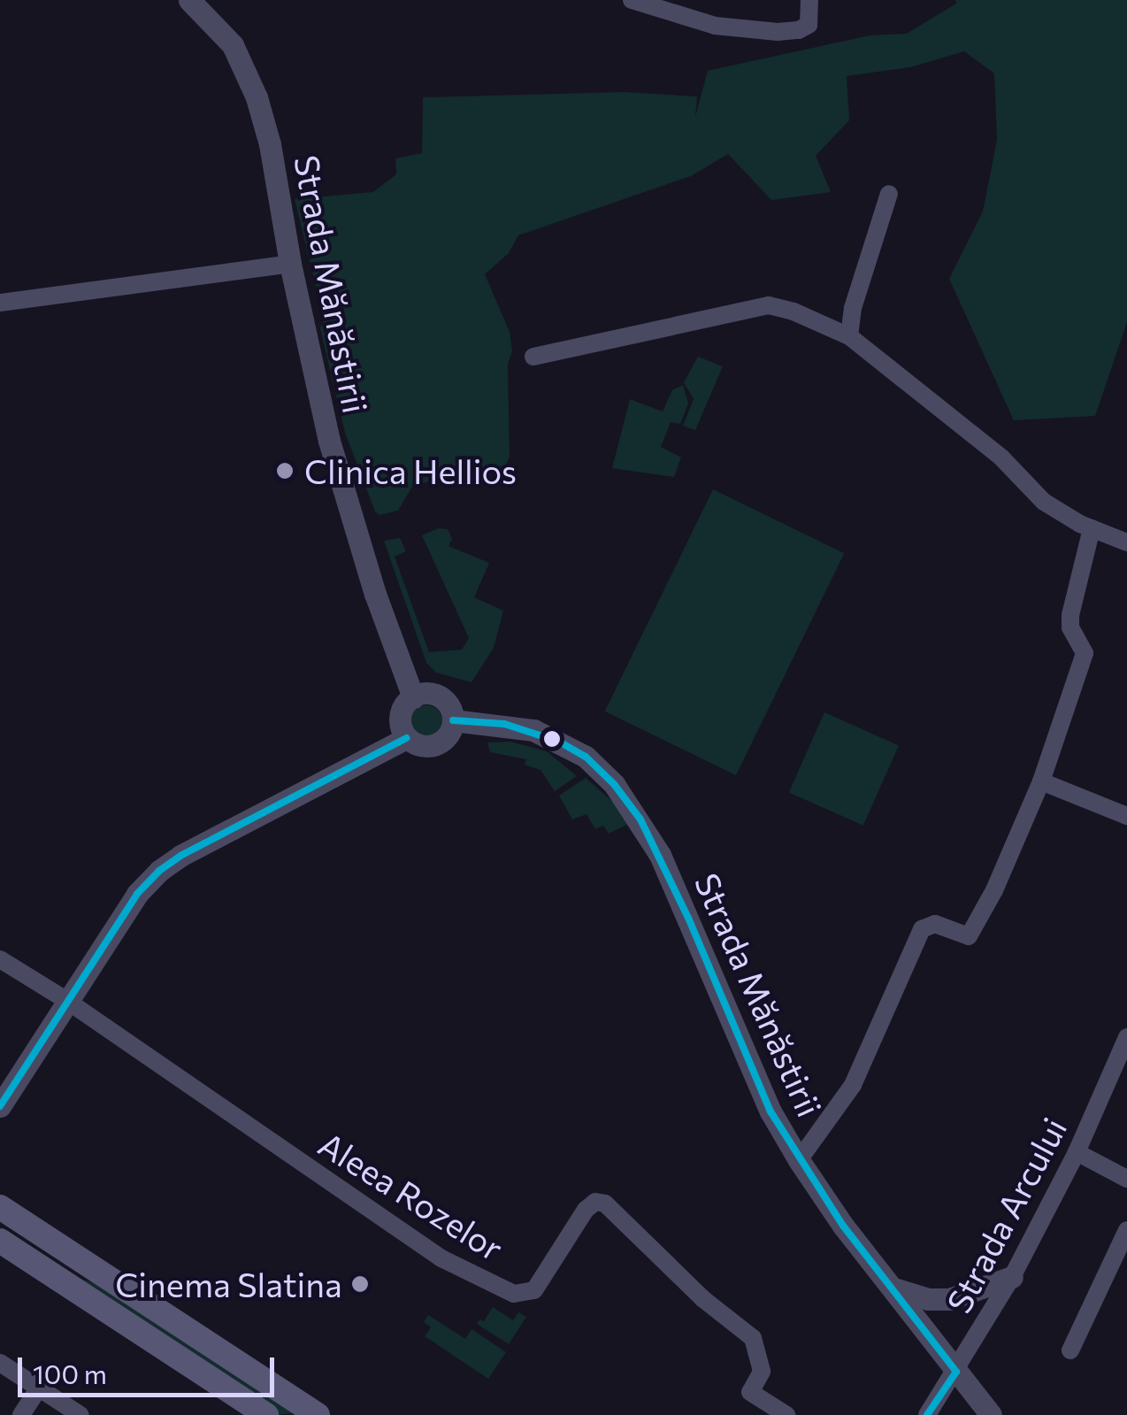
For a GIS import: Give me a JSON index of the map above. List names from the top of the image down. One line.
{"streets":{"street":["Strada Mănăstirii","Aleea Rozelor","Strada Arcului"]},"crossings":[["Strada Mănăstirii","Strada Arcului"]],"places":["Clinica Hellios","Cinema Slatina"],"scale_bar":"100 m"}
